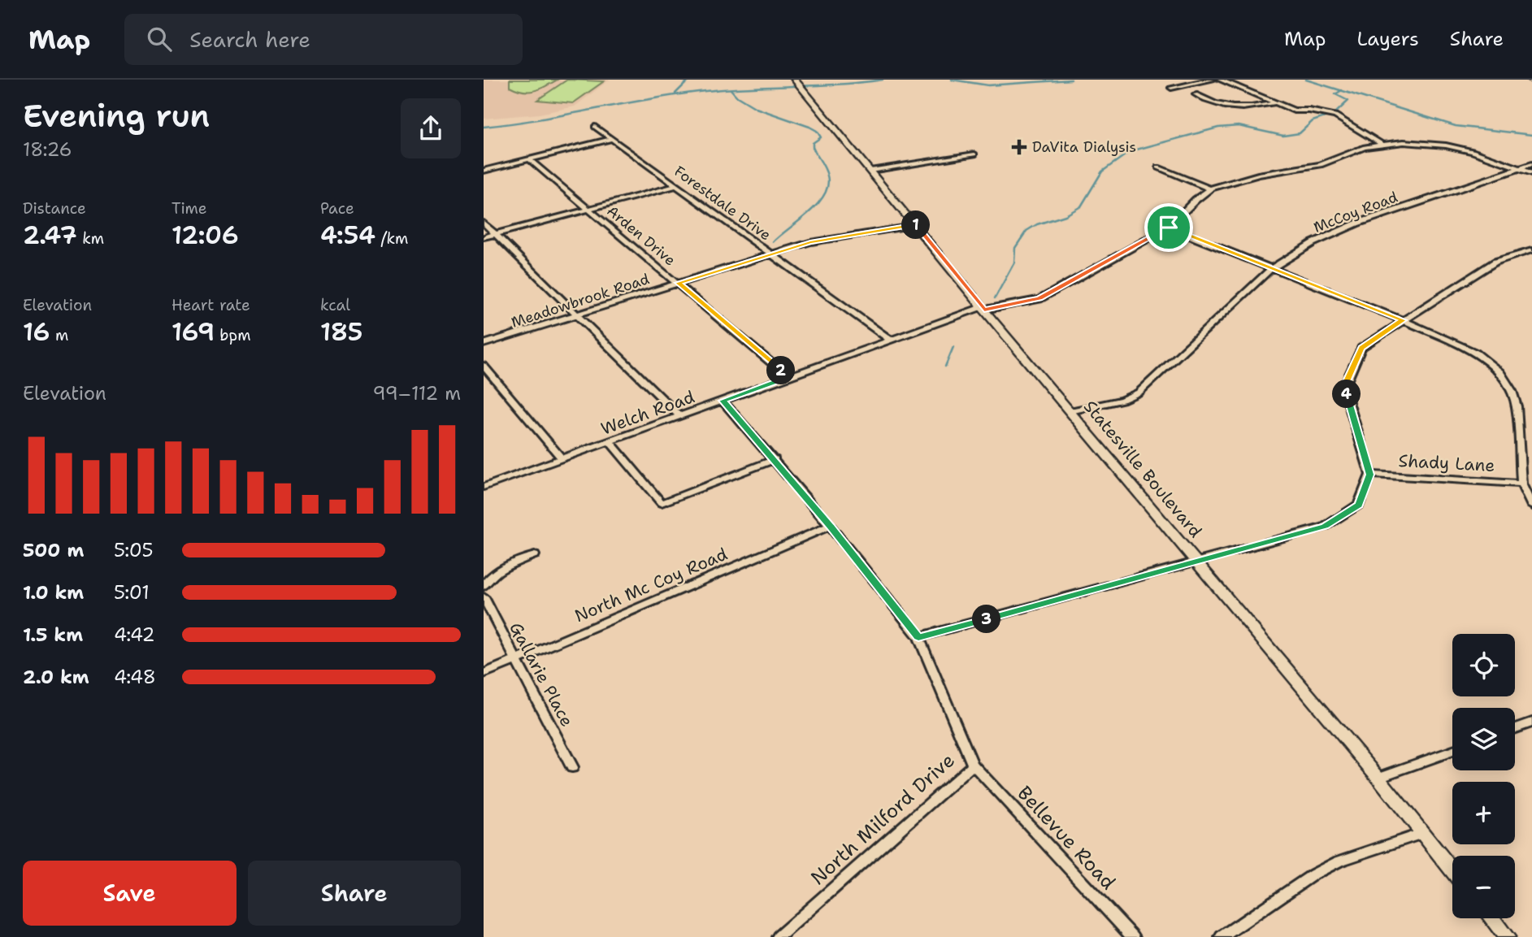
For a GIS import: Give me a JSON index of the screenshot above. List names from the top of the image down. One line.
{"streets":{"main road":["Statesville Boulevard"],"street":["Forestdale Drive","McCoy Road","Arden Drive","Meadowbrook Road","Welch Road","Shady Lane","North Mc Coy Road","Gallarie Place","North Milford Drive","Bellevue Road"]},"crossings":[["Forestdale Drive","Meadowbrook Road"],["Forestdale Drive","Welch Road"],["McCoy Road","Statesville Boulevard"],["Arden Drive","Meadowbrook Road"],["Arden Drive","Welch Road"],["Meadowbrook Road","Statesville Boulevard"],["Welch Road","Statesville Boulevard"],["Welch Road","North Milford Drive"],["North Mc Coy Road","Gallarie Place"],["North Mc Coy Road","North Milford Drive"],["North Milford Drive","Bellevue Road"]],"places":{"health":["DaVita Dialysis"]},"page":{"header":"Map","search":"Search here","nav":["Map","Layers","Share"],"heading":["Evening run","18:26"],"stats":[["Distance","2.47 km"],["Time","12:06"],["Pace","4:54 /km"],["Elevation","16 m"],["Heart rate","169 bpm"],["kcal","185"]],"pins":["1","2","4","3"],"chart":["Elevation","99–112 m"],"list":[{"name":"500 m","note":"5:05"},{"name":"1.0 km","note":"5:01"},{"name":"1.5 km","note":"4:42"},{"name":"2.0 km","note":"4:48"}],"map_buttons":["+","−"],"buttons":["Save","Share"]}}
